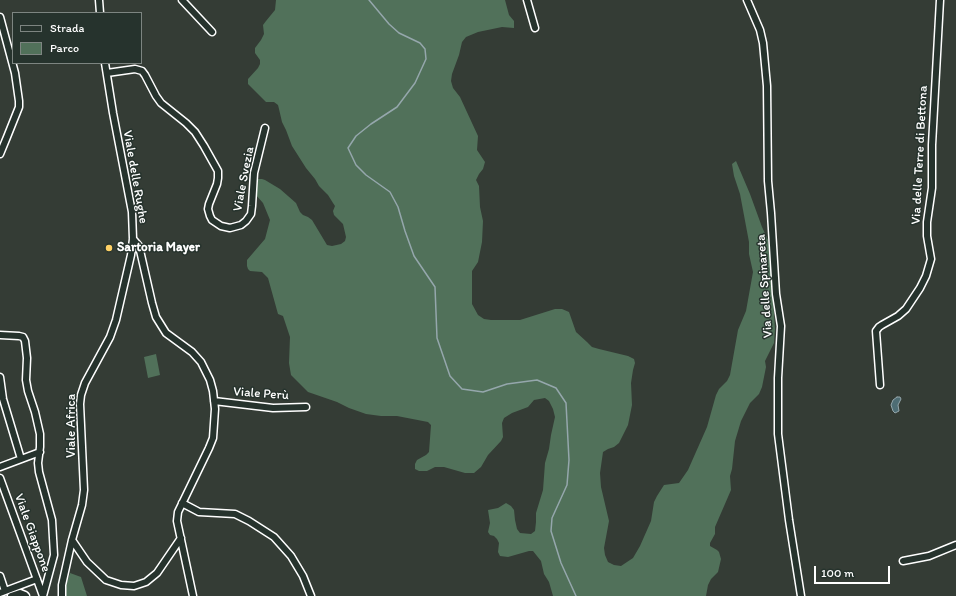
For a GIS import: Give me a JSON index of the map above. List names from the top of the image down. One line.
{"streets":{"street":["Via delle Terre di Bettona","Viale delle Rughe","Viale Svezia","Via delle Spinareta","Viale Perù","Viale Africa","Viale Giappone"]},"crossings":[["Viale delle Rughe","Viale Svezia"],["Viale delle Rughe","Viale Perù"],["Viale delle Rughe","Viale Africa"]],"places":["Sartoria Mayer"],"legend":["Strada","Parco"],"scale_bar":"100 m"}
